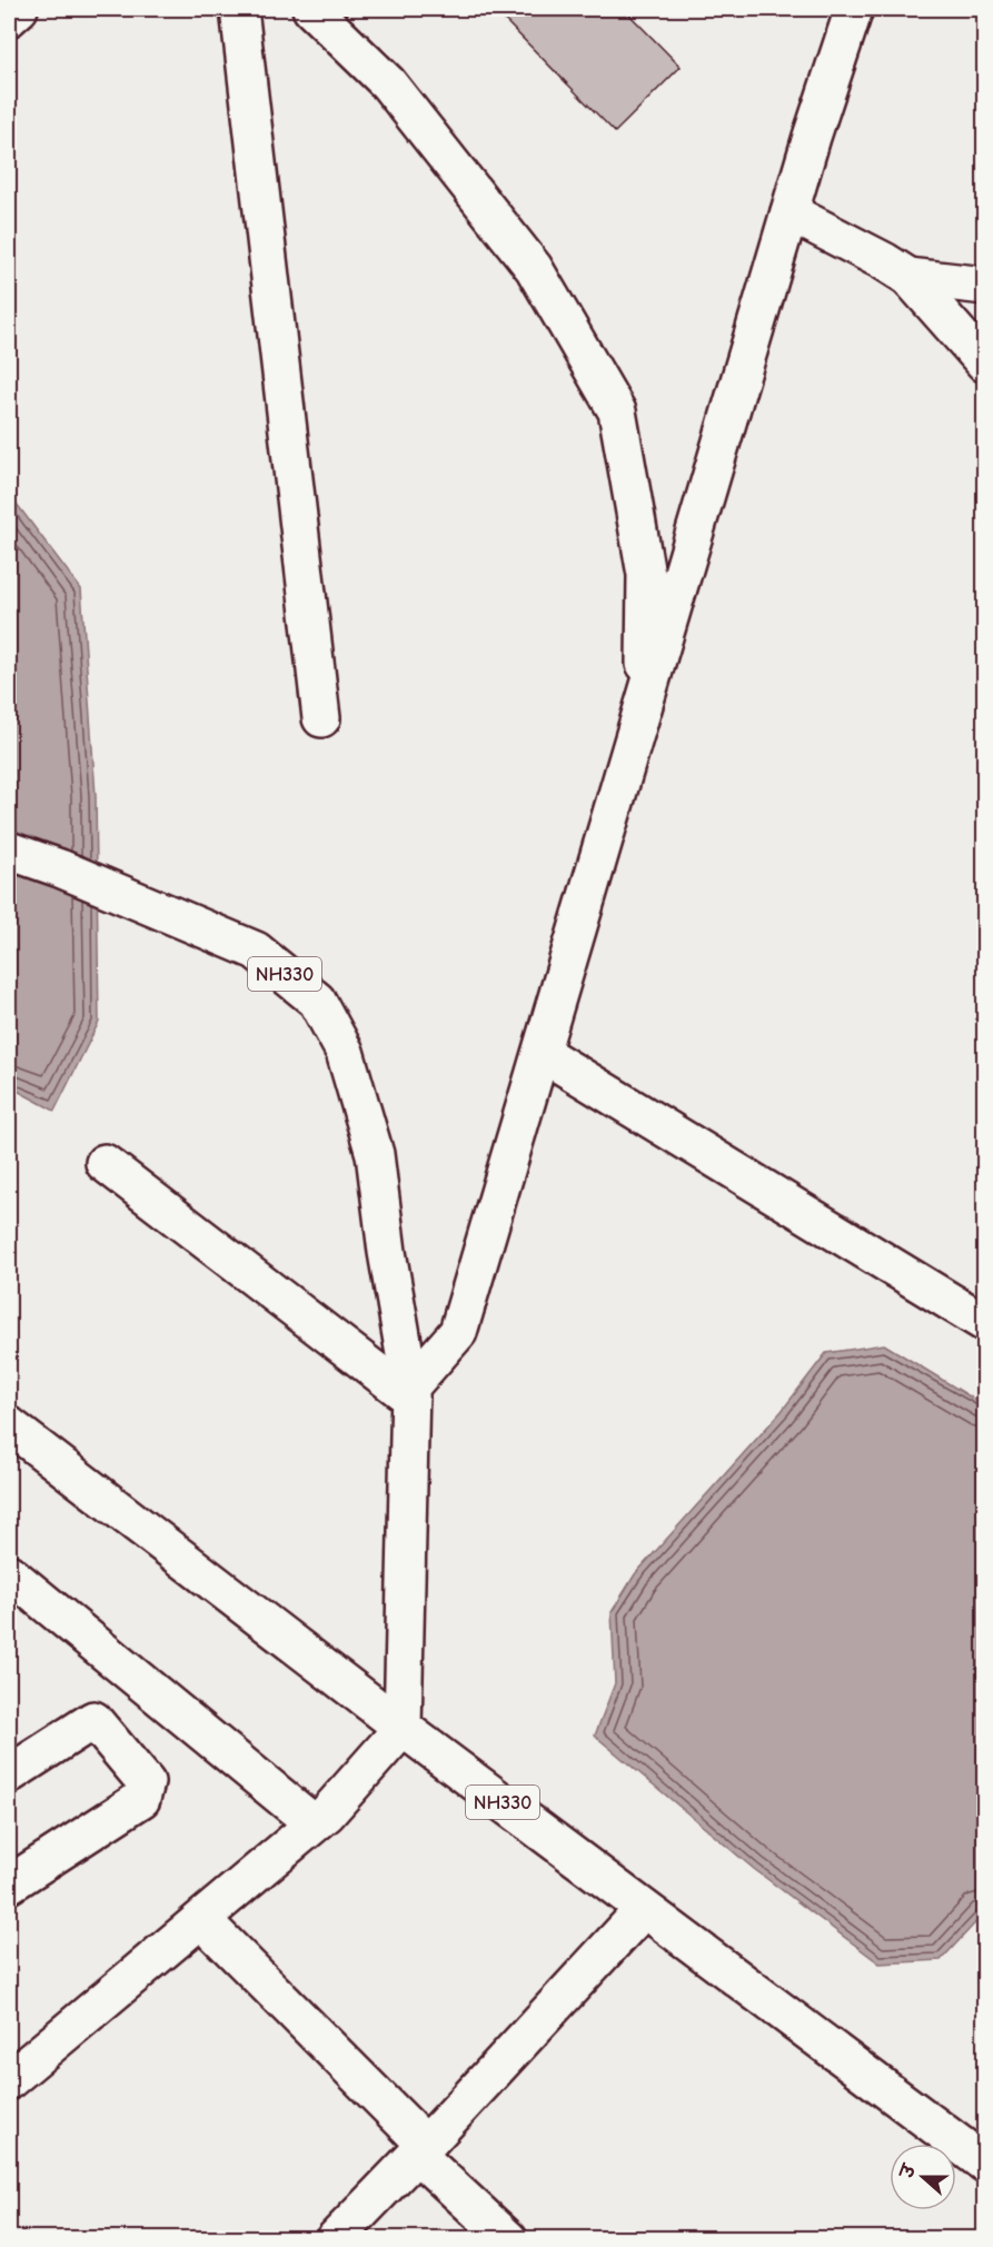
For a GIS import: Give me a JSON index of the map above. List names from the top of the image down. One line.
{"streets":{"main road":["NH330"]},"north":"left"}
